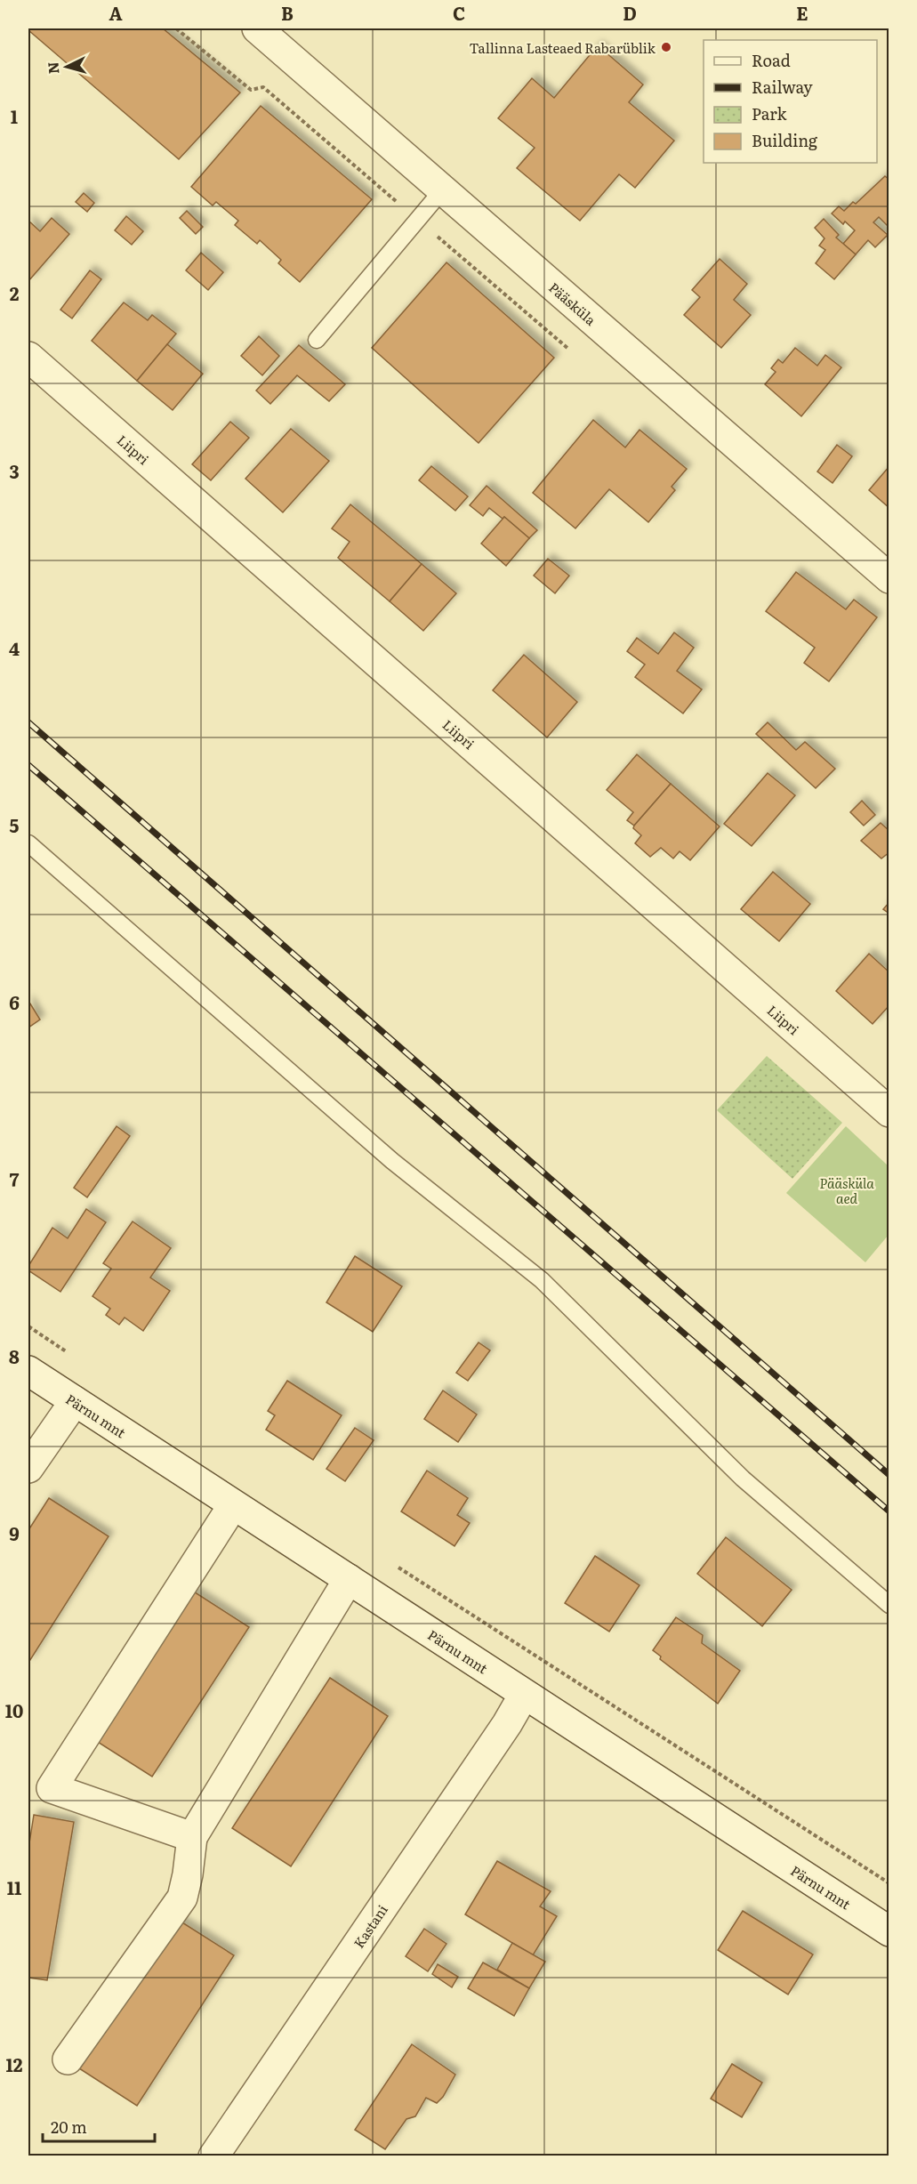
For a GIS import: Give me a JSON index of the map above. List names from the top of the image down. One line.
{"streets":{"street":["Pääsküla","Liipri","Pärnu mnt","Kastani"]},"crossings":[["Pärnu mnt","Kastani"]],"parks":["Pääsküla aed"],"places":["Tallinna Lasteaed Rabarüblik"],"legend":["Road","Railway","Park","Building"],"scale_bar":"20 m","north":"left","grid":{"columns":["A","B","C","D","E"],"rows":["1","2","3","4","5","6","7","8","9","10","11","12"]}}
